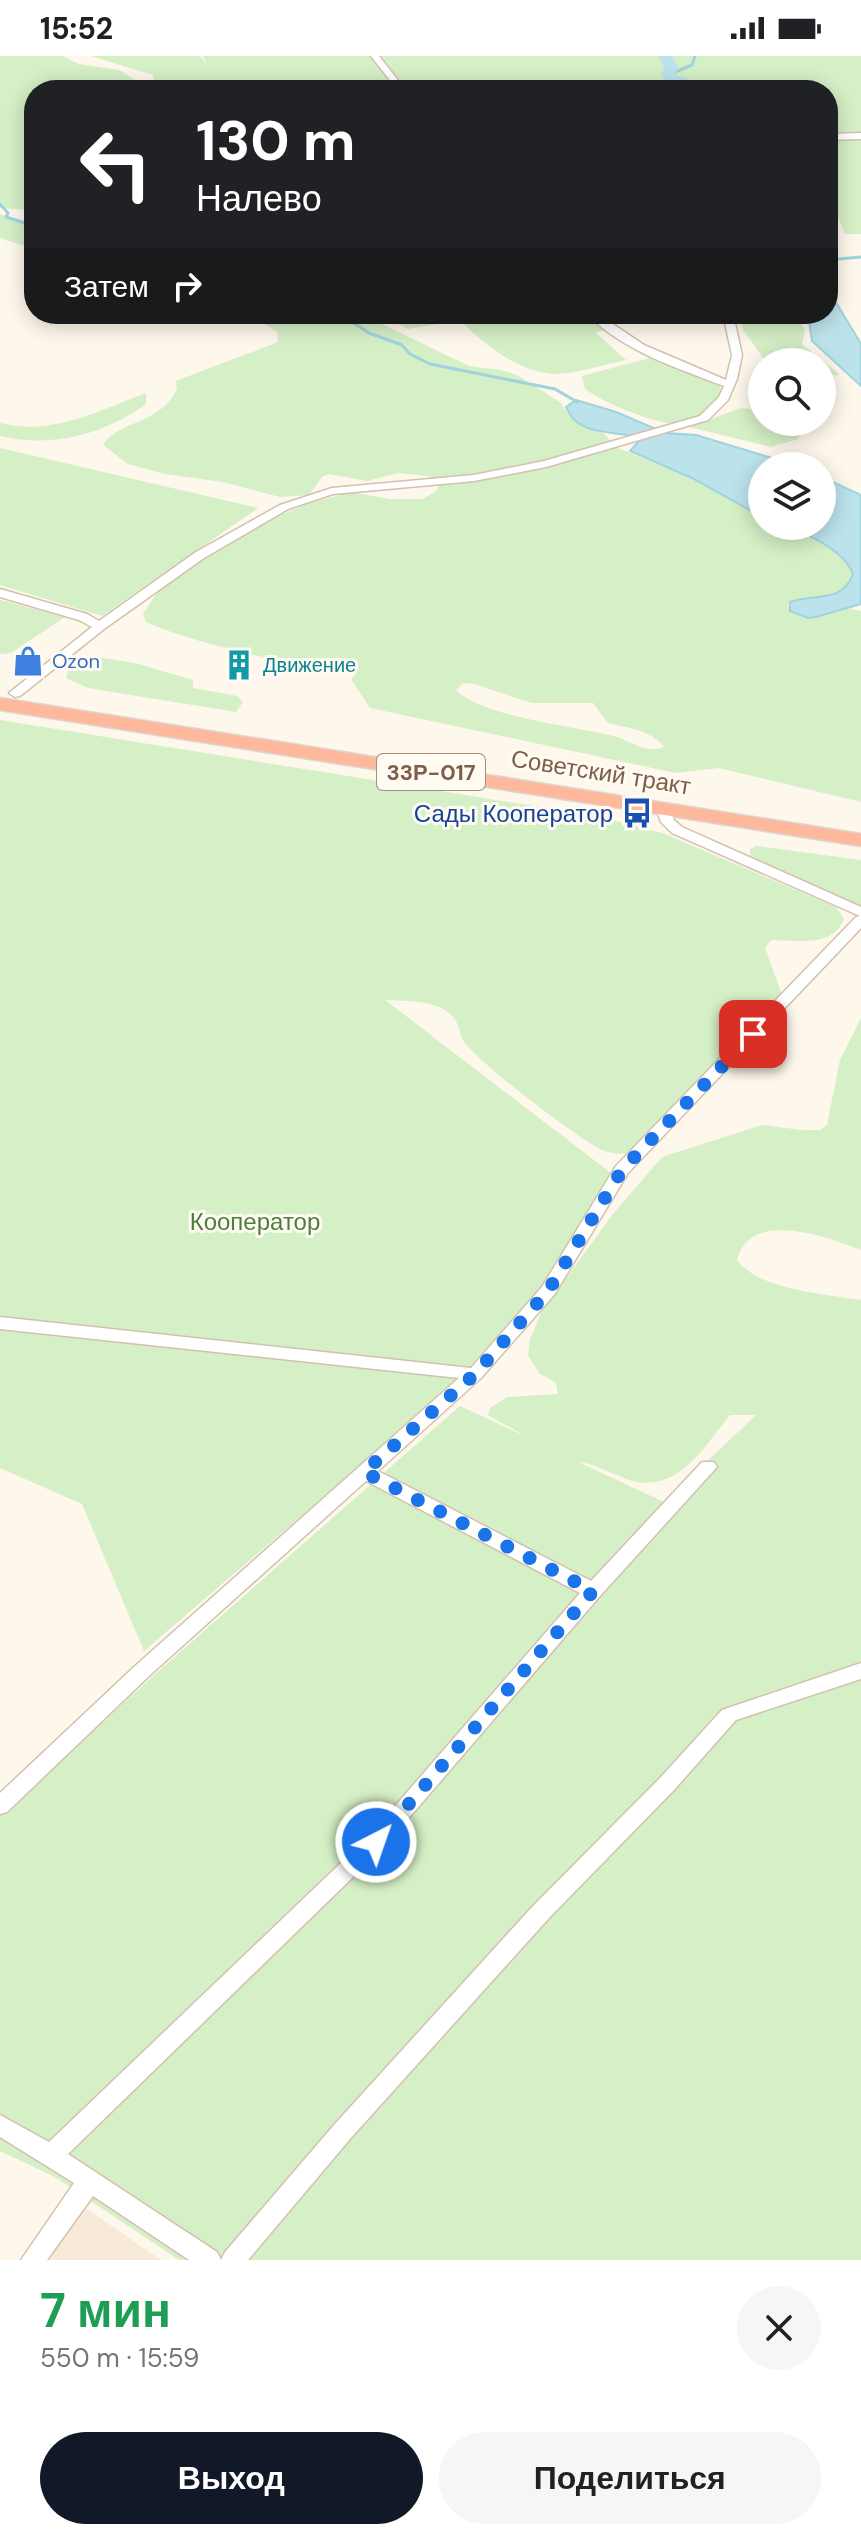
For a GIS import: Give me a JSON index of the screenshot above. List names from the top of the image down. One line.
{"streets":{"highway":["33Р-017","Советский тракт"]},"parks":["Кооператор"],"places":{"shop":["Ozon"],"building":["Движение"],"bus stop":["Сады Кооператор"]},"page":{"status":"15:52","turn":["130 m","Налево"],"then":"Затем","heading":["7 мин","550 m · 15:59"],"buttons":["Выход","Поделиться"]}}
